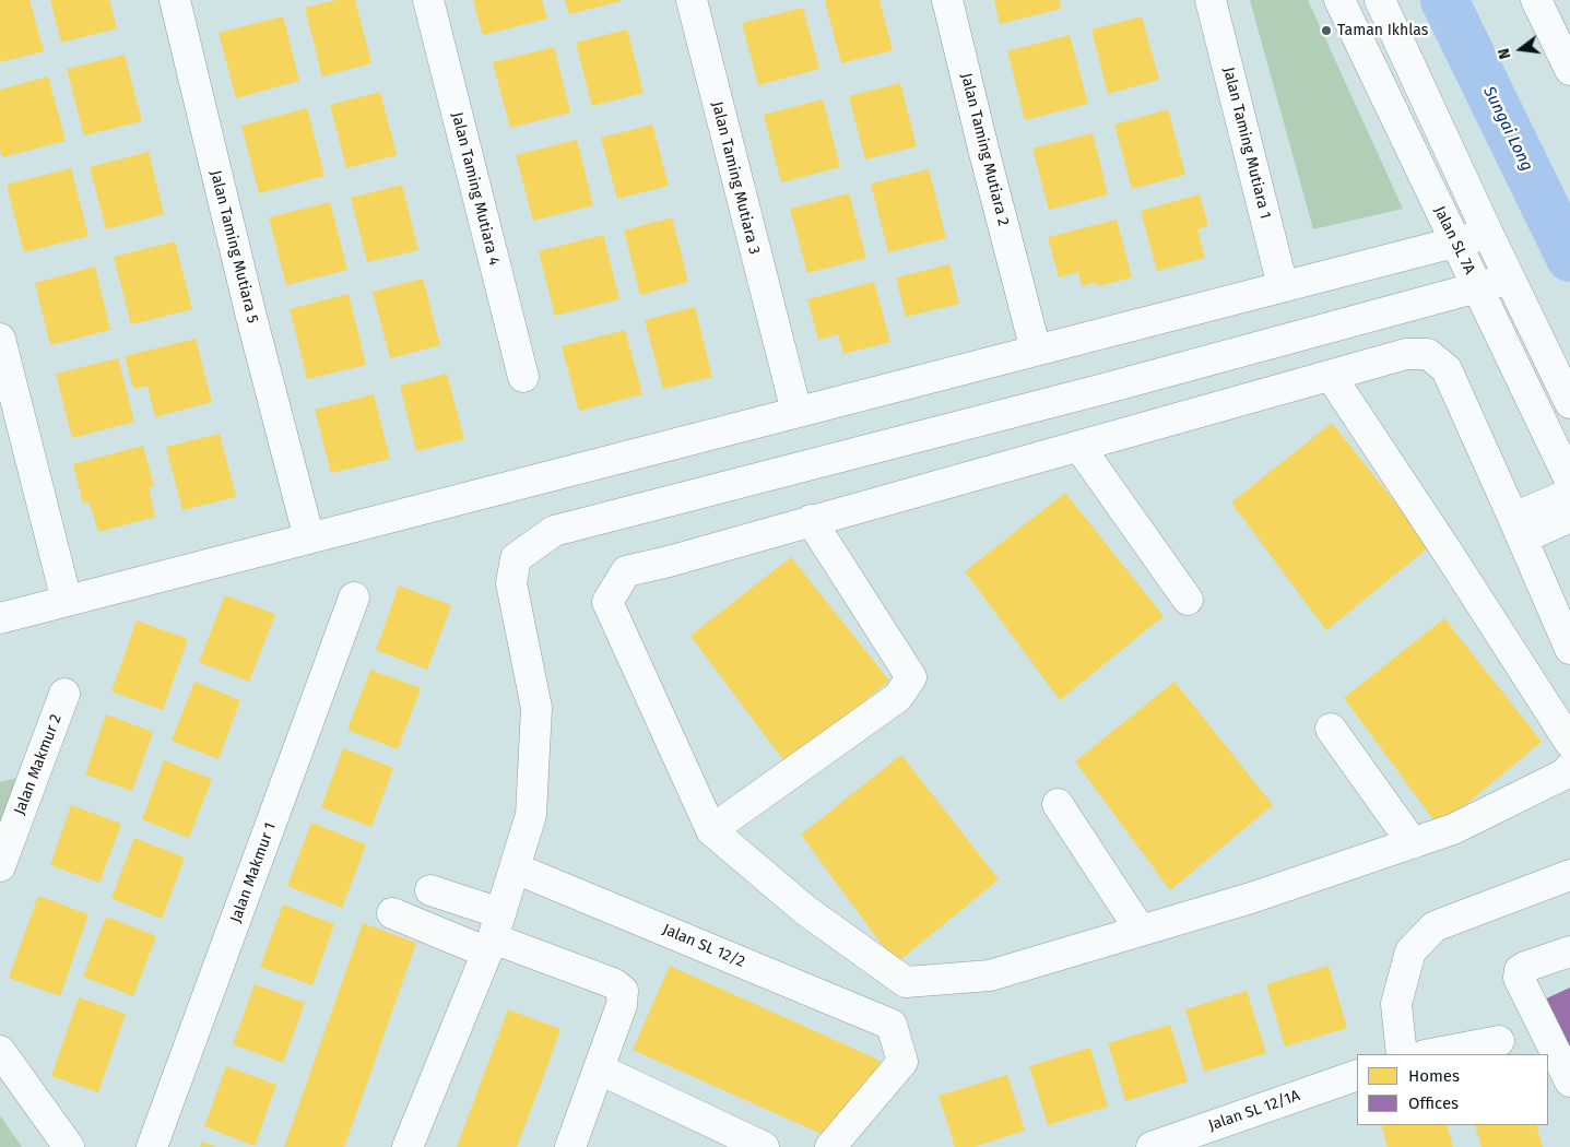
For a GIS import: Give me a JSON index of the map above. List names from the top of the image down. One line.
{"streets":{"street":["Jalan Taming Mutiara 1","Jalan Taming Mutiara 2","Jalan Taming Mutiara 3","Jalan Taming Mutiara 4","Jalan SL 7A","Jalan Taming Mutiara 5","Jalan Makmur 2","Jalan Makmur 1","Jalan SL 12/2","Jalan SL 12/1A"]},"water":["Sungai Long"],"places":["Taman Ikhlas"],"legend":["Homes","Offices"],"north":"left"}
